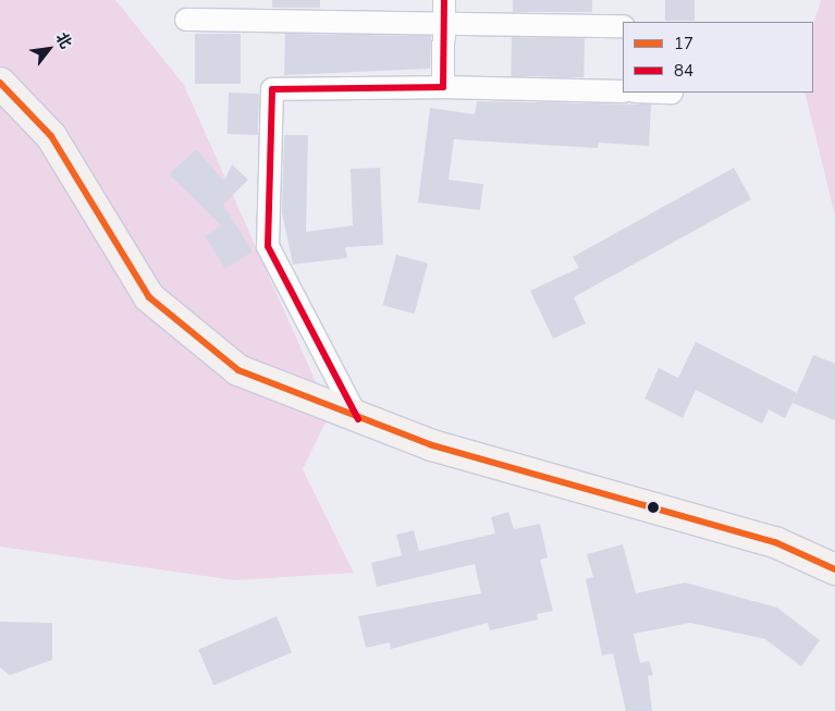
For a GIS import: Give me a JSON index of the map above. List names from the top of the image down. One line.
{"lines":["transit line 84","transit line 17"],"legend":["17","84"],"north":"top right"}
